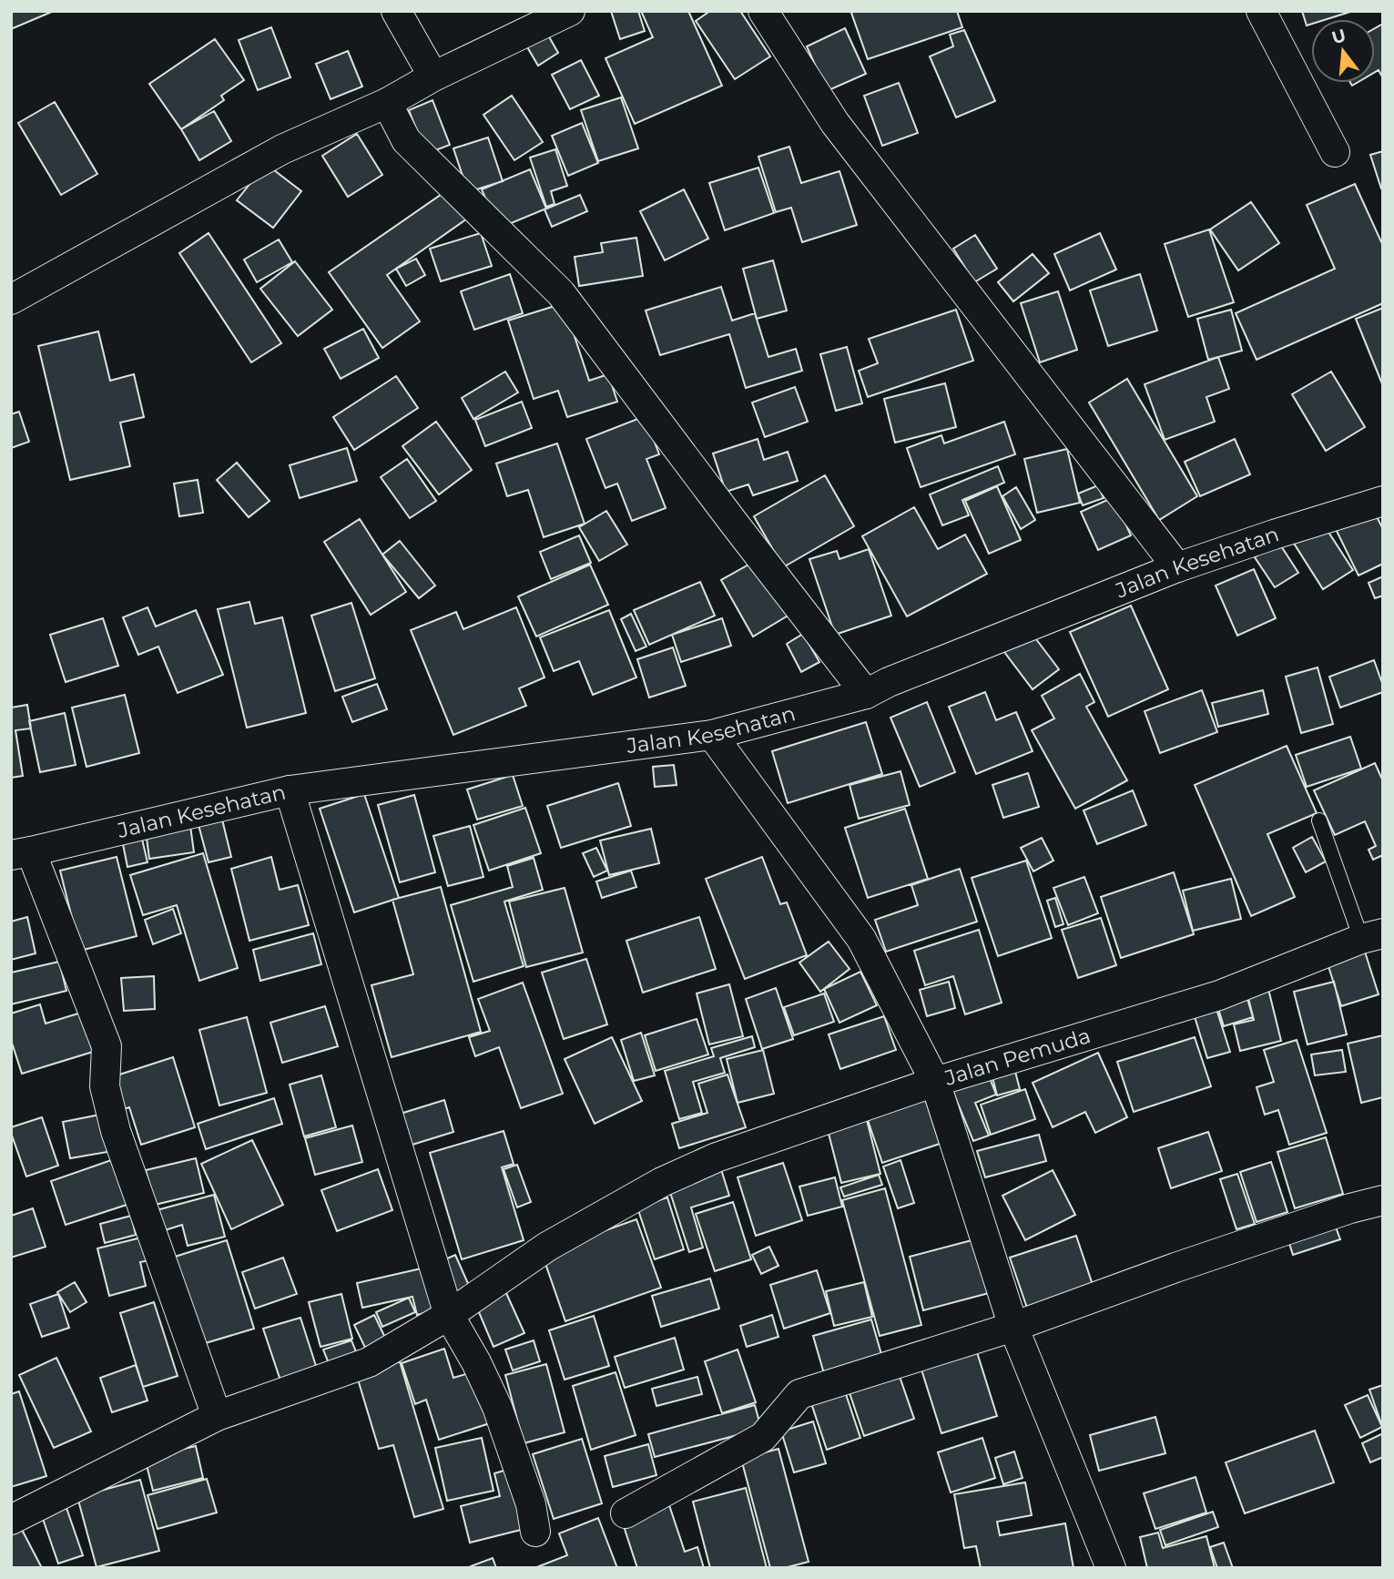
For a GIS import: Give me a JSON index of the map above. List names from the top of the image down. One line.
{"streets":{"street":["Jalan Kesehatan","Jalan Pemuda"]},"crossings":[["Jalan Kesehatan","Jalan Pemuda"]],"north":"top"}
